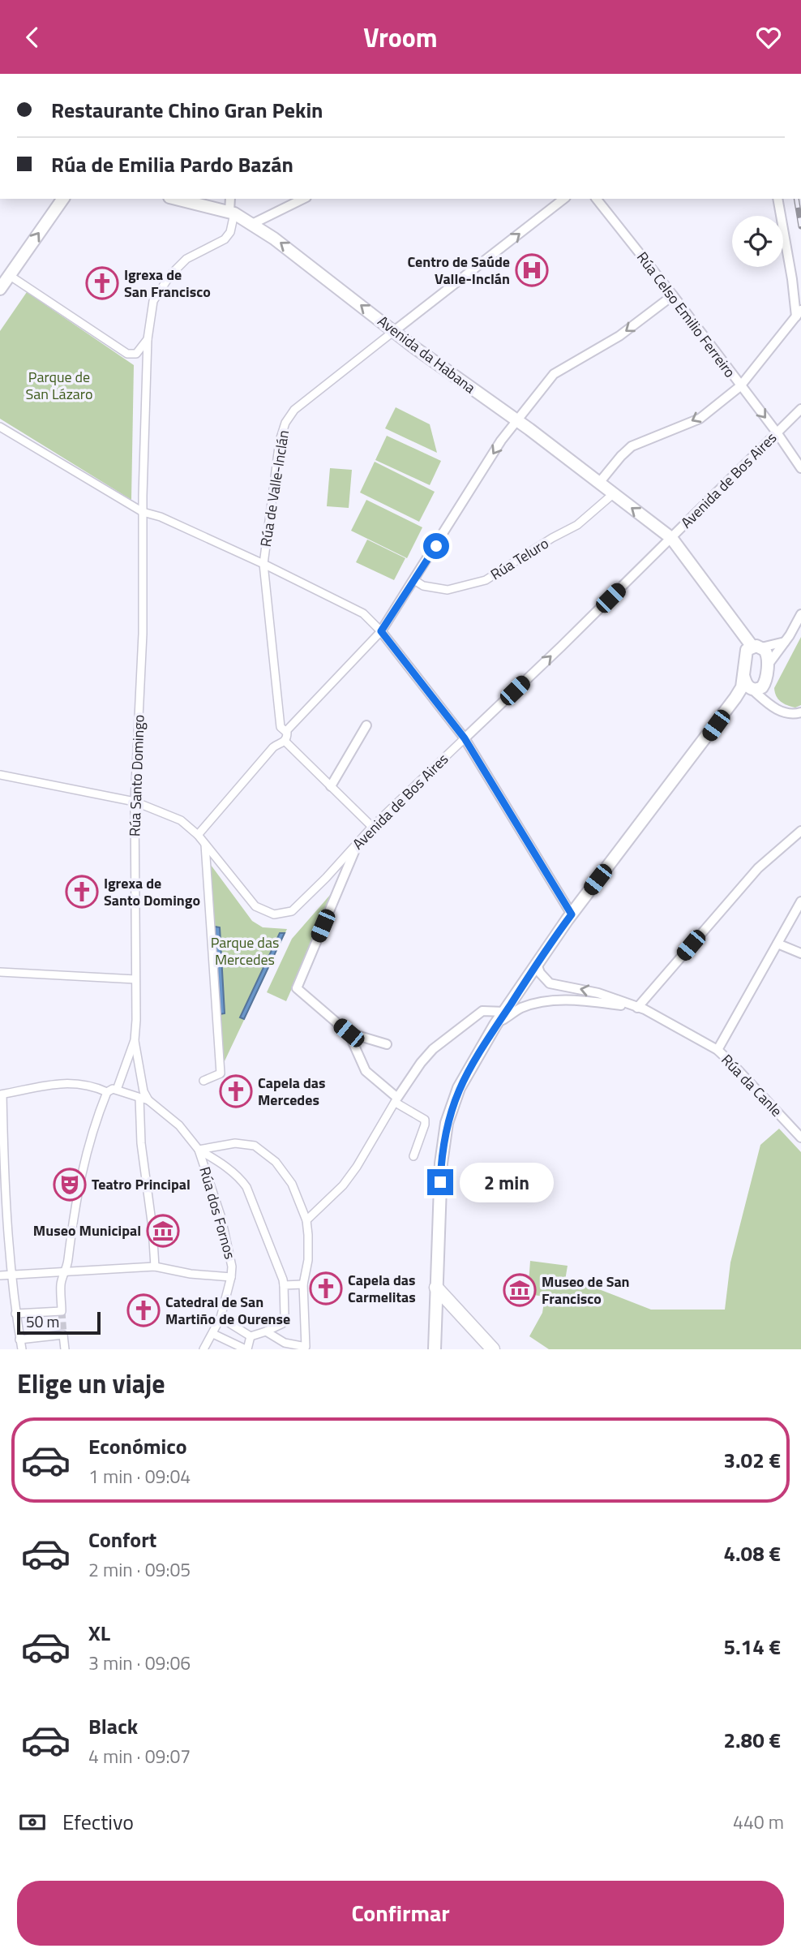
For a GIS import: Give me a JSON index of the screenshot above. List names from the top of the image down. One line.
{"streets":{"street":["Rúa Celso Emilio Ferreiro","Avenida da Habana","Avenida de Bos Aires","Rúa de Valle-Inclán","Rúa Teluro","Rúa Santo Domingo","Rúa da Canle","Rúa dos Fornos"]},"crossings":[["Rúa Celso Emilio Ferreiro","Avenida de Bos Aires"],["Avenida da Habana","Avenida de Bos Aires"],["Avenida da Habana","Rúa de Valle-Inclán"],["Avenida da Habana","Rúa Teluro"],["Avenida de Bos Aires","Rúa Santo Domingo"]],"parks":["Parque de San Lázaro","Parque das Mercedes"],"places":{"hospital":["Centro de Saúde Valle-Inclán"],"church":["Igrexa de San Francisco","Igrexa de Santo Domingo","Capela das Mercedes","Capela das Carmelitas","Catedral de San Martiño de Ourense"],"theatre":["Teatro Principal"],"museum":["Museo Municipal","Museo de San Francisco"]},"scale_bar":"50 m","page":{"header":"Vroom","banner":["Restaurante Chino Gran Pekin","Rúa de Emilia Pardo Bazán"],"bubble":"2 min","scale":"50 m","heading":"Elige un viaje","list":[{"name":"Económico","note":"1 min · 09:04","value":"3.02 €"},{"name":"Confort","note":"2 min · 09:05","value":"4.08 €"},{"name":"XL","note":"3 min · 09:06","value":"5.14 €"},{"name":"Black","note":"4 min · 09:07","value":"2.80 €"}],"pay":["Efectivo","440 m"],"buttons":"Confirmar"}}
